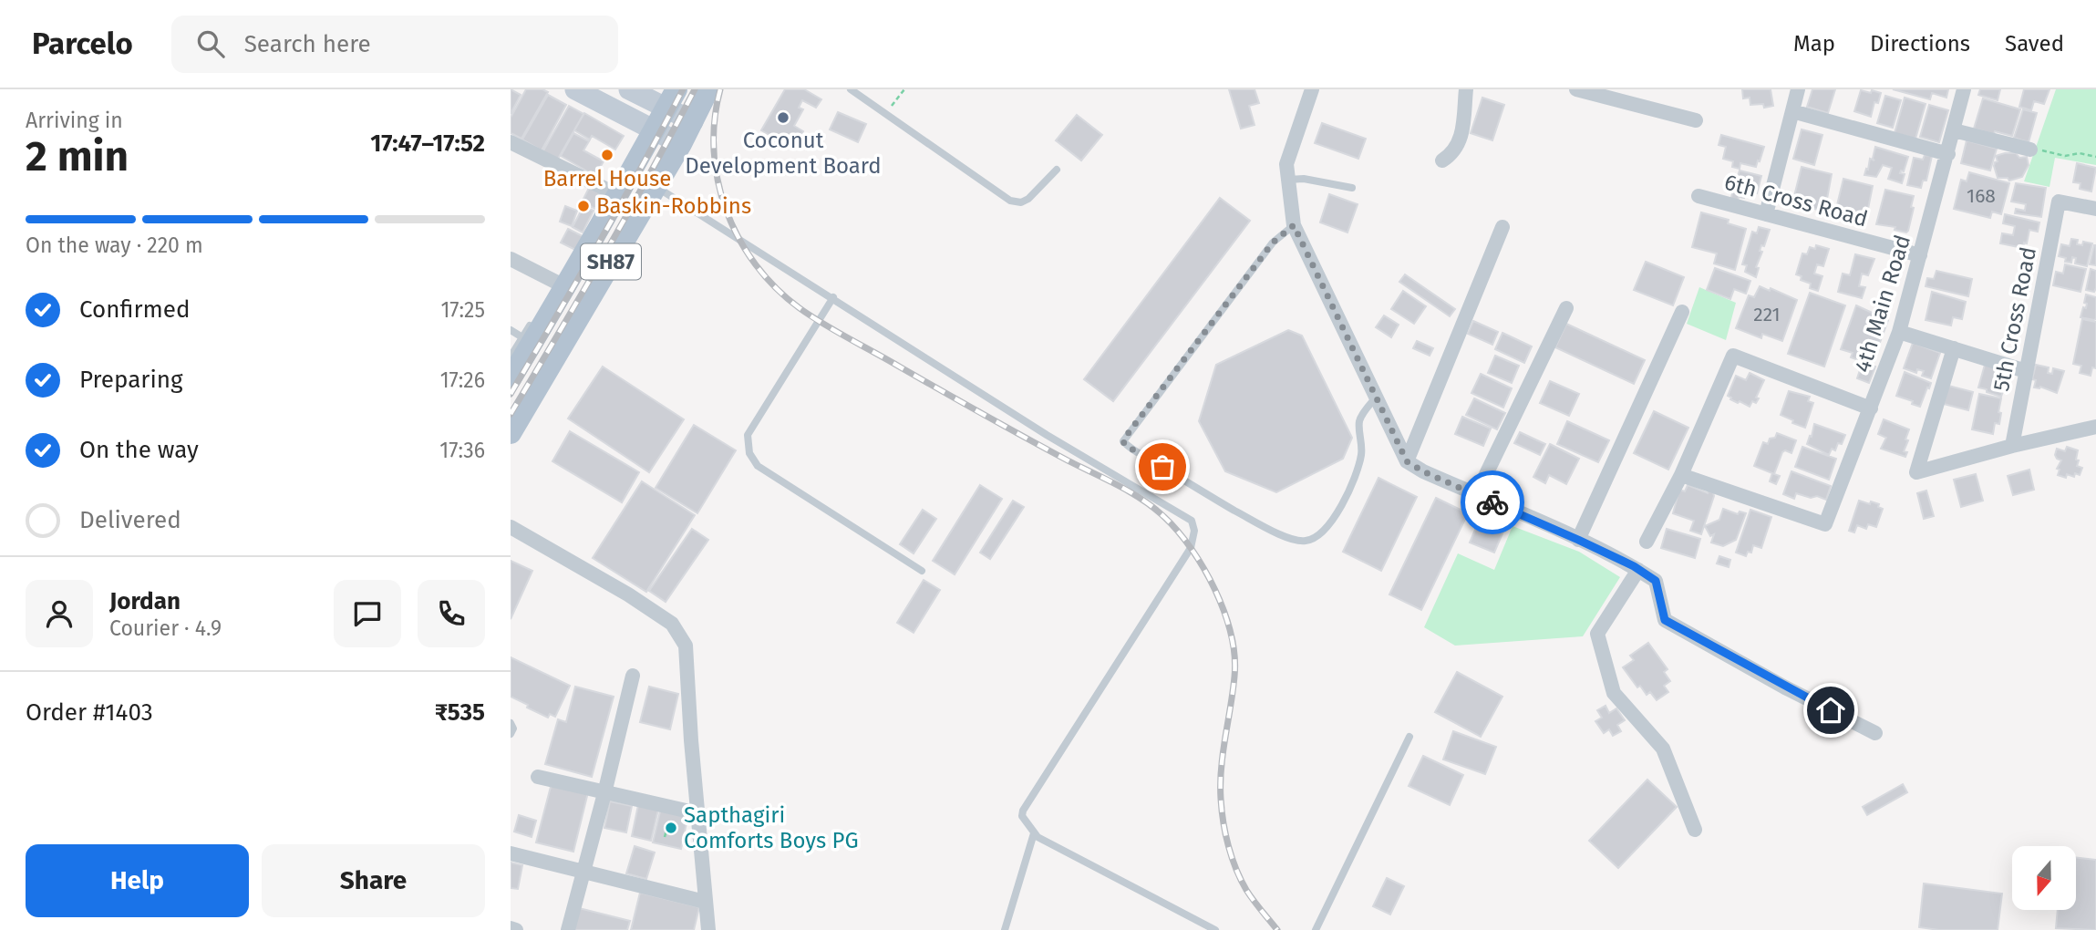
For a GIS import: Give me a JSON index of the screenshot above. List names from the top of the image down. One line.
{"streets":{"main road":["SH87"],"street":["6th Cross Road","4th Main Road","5th Cross Road"]},"crossings":[["6th Cross Road","4th Main Road"]],"places":["Coconut Development Board","Barrel House","Baskin-Robbins","Sapthagiri Comforts Boys PG"],"house_numbers":["168","221"],"north":"bottom","page":{"header":"Parcelo","search":"Search here","nav":["Map","Directions","Saved"],"heading":["2 min","Arriving in","17:47–17:52"],"panel":["Jordan","Courier · 4.9","Order #1403","₹535"],"bar":"On the way · 220 m","list":[["Confirmed","17:25"],["Preparing","17:26"],["On the way","17:36"],"Delivered"],"buttons":["Help","Share"]}}
